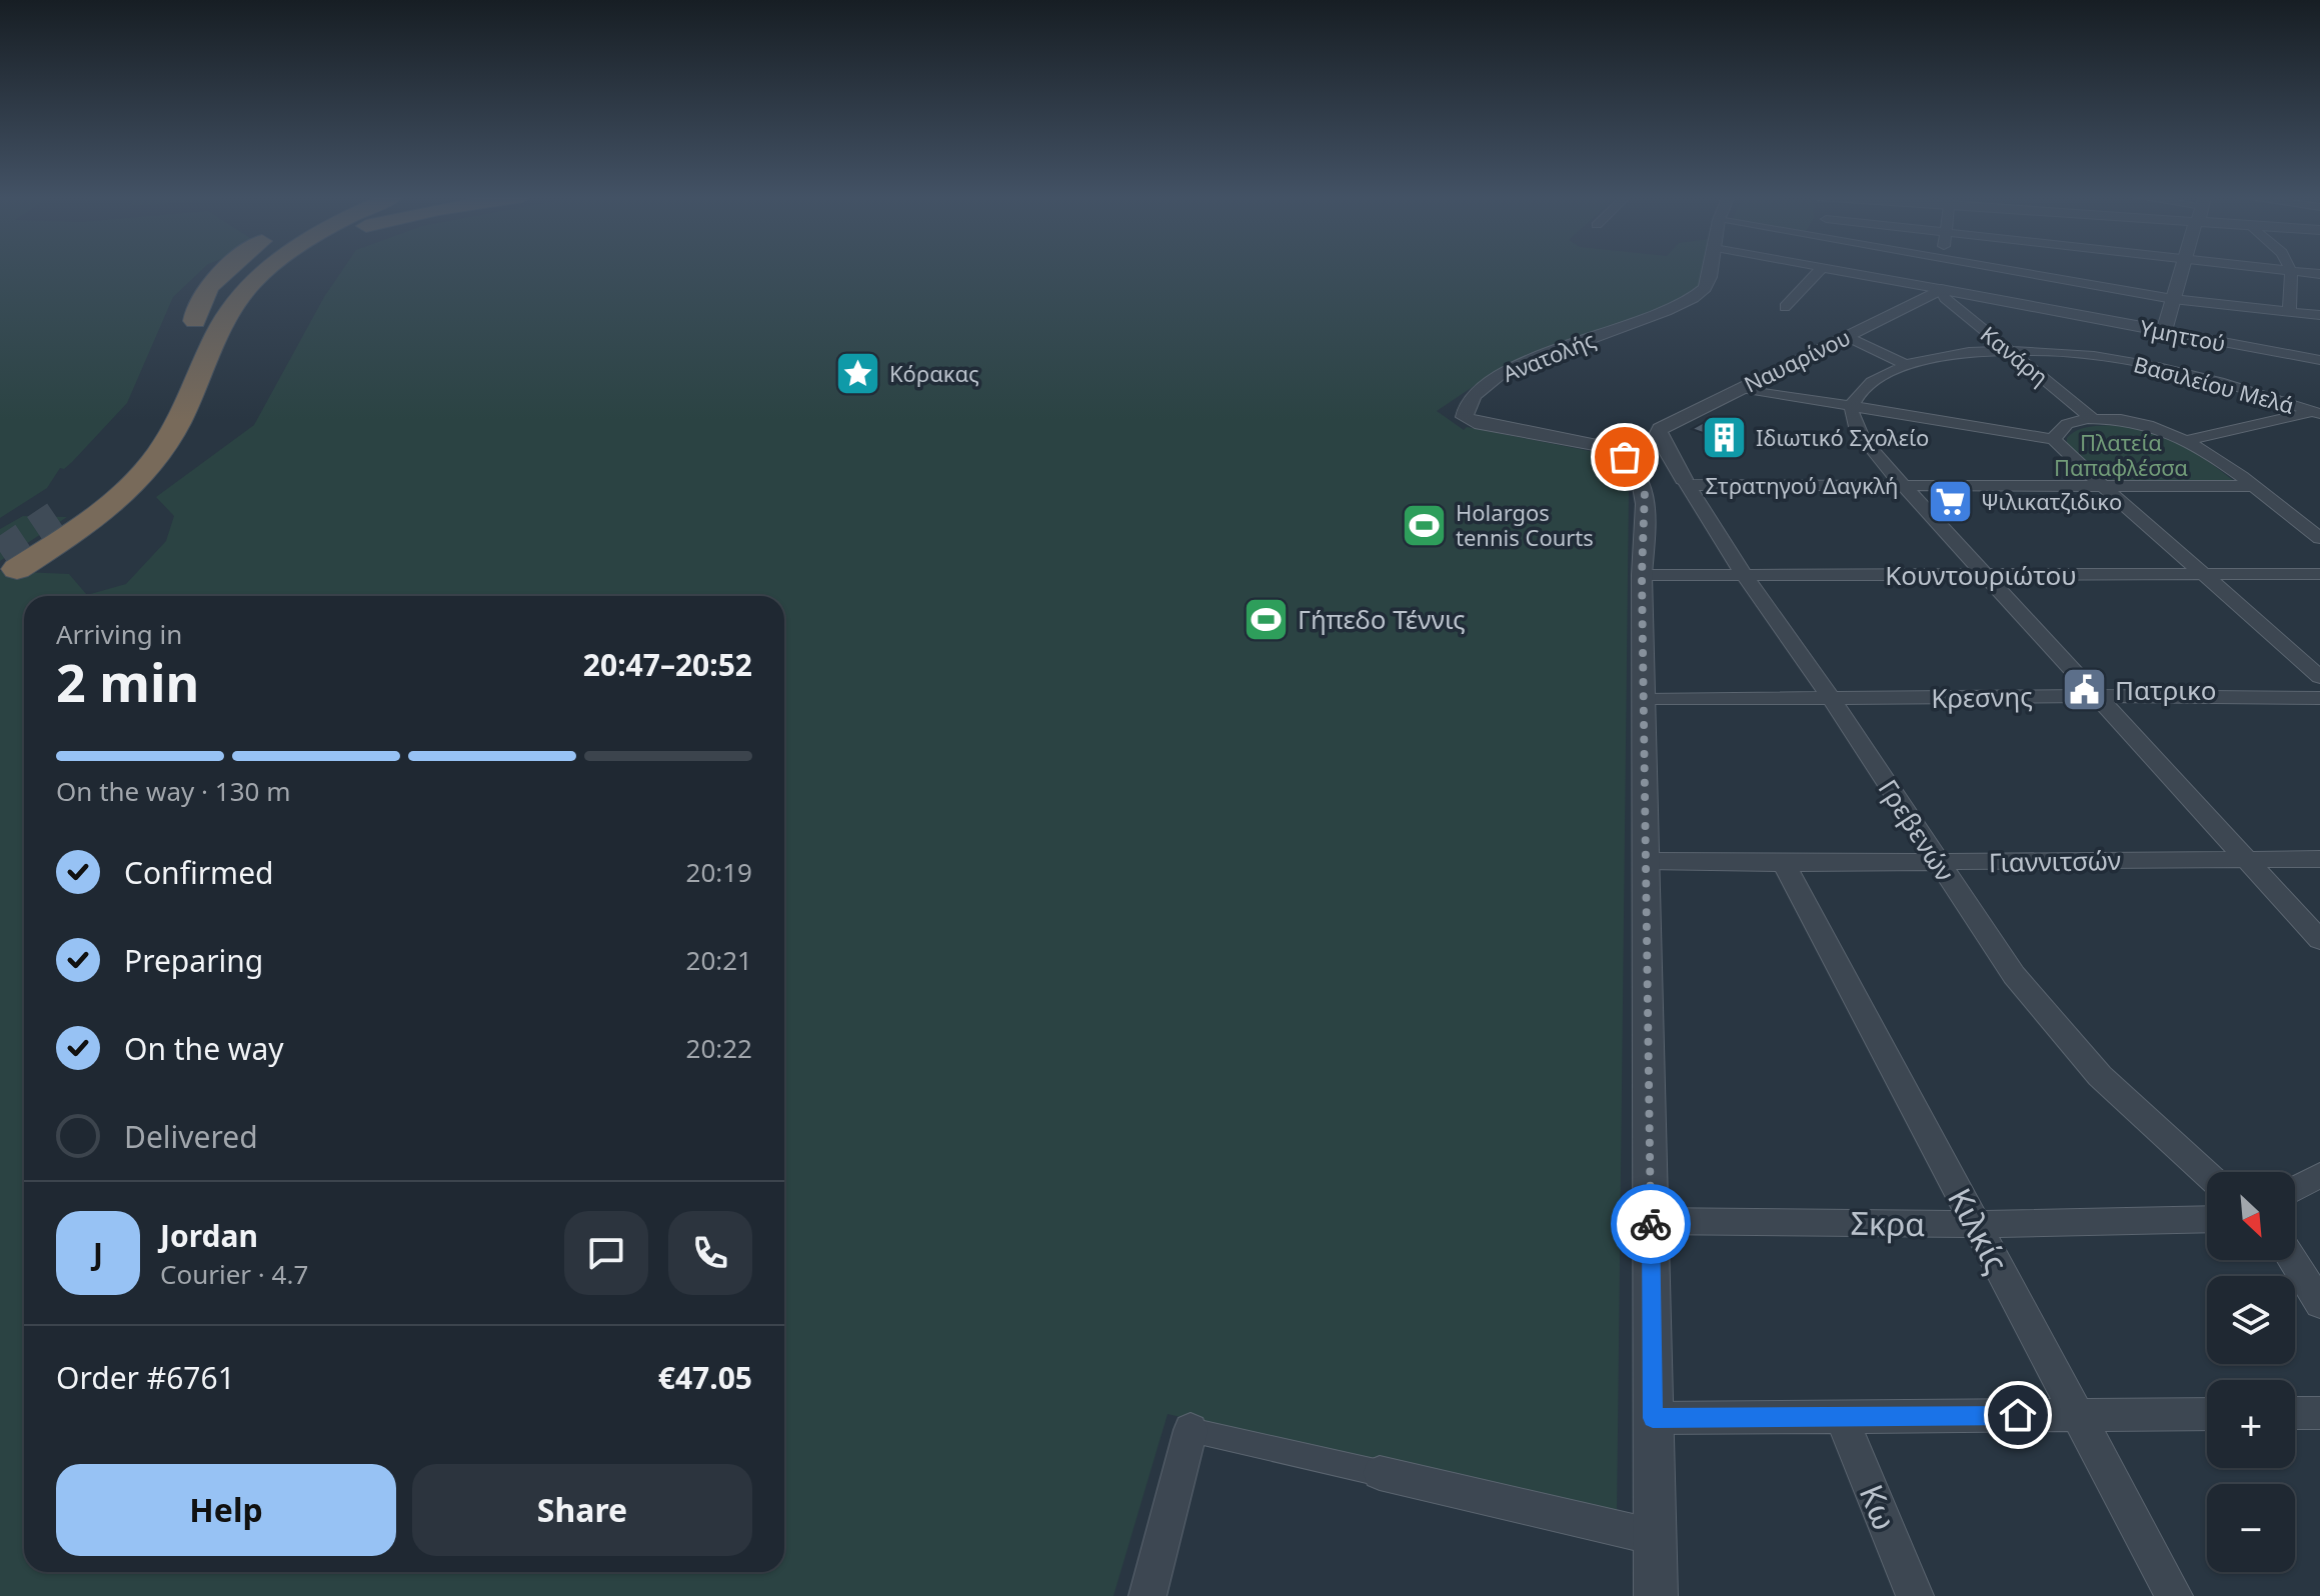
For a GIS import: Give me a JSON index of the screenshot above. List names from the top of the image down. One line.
{"streets":{"street":["Υμηττού","Κανάρη","Ανατολής","Ναυαρίνου","Βασιλείου Μελά","Στρατηγού Δαγκλή","Κουντουριώτου","Κρεσνης","Γρεβενών","Γιαννιτσών","Σκρα","Κιλκίς","Κω"]},"crossings":[["Υμηττού","Κανάρη"],["Υμηττού","Ναυαρίνου"],["Κανάρη","Ναυαρίνου"],["Κανάρη","Βασιλείου Μελά"],["Ανατολής","Ναυαρίνου"],["Ανατολής","Στρατηγού Δαγκλή"],["Ανατολής","Γρεβενών"],["Ναυαρίνου","Στρατηγού Δαγκλή"],["Ναυαρίνου","Γρεβενών"],["Στρατηγού Δαγκλή","Γρεβενών"],["Κουντουριώτου","Γρεβενών"],["Κρεσνης","Γρεβενών"],["Γρεβενών","Γιαννιτσών"],["Γιαννιτσών","Κιλκίς"],["Σκρα","Κιλκίς"]],"parks":["Πλατεία Παπαφλέσσα"],"places":{"place":["Κόρακας"],"building":["Ιδιωτικό Σχολείο"],"supermarket":["Ψιλικατζιδικο"],"sports":["Holargos tennis Courts","Γήπεδο Τέννις"],"public building":["Πατρικο"]},"north":"bottom right","page":{"heading":["2 min","Arriving in","20:47–20:52"],"panel":["Jordan","Courier · 4.7","Order #6761","€47.05"],"bar":"On the way · 130 m","list":[["Confirmed","20:19"],["Preparing","20:21"],["On the way","20:22"],"Delivered"],"map_buttons":["+","−"],"round":"J","buttons":["Help","Share"]}}
